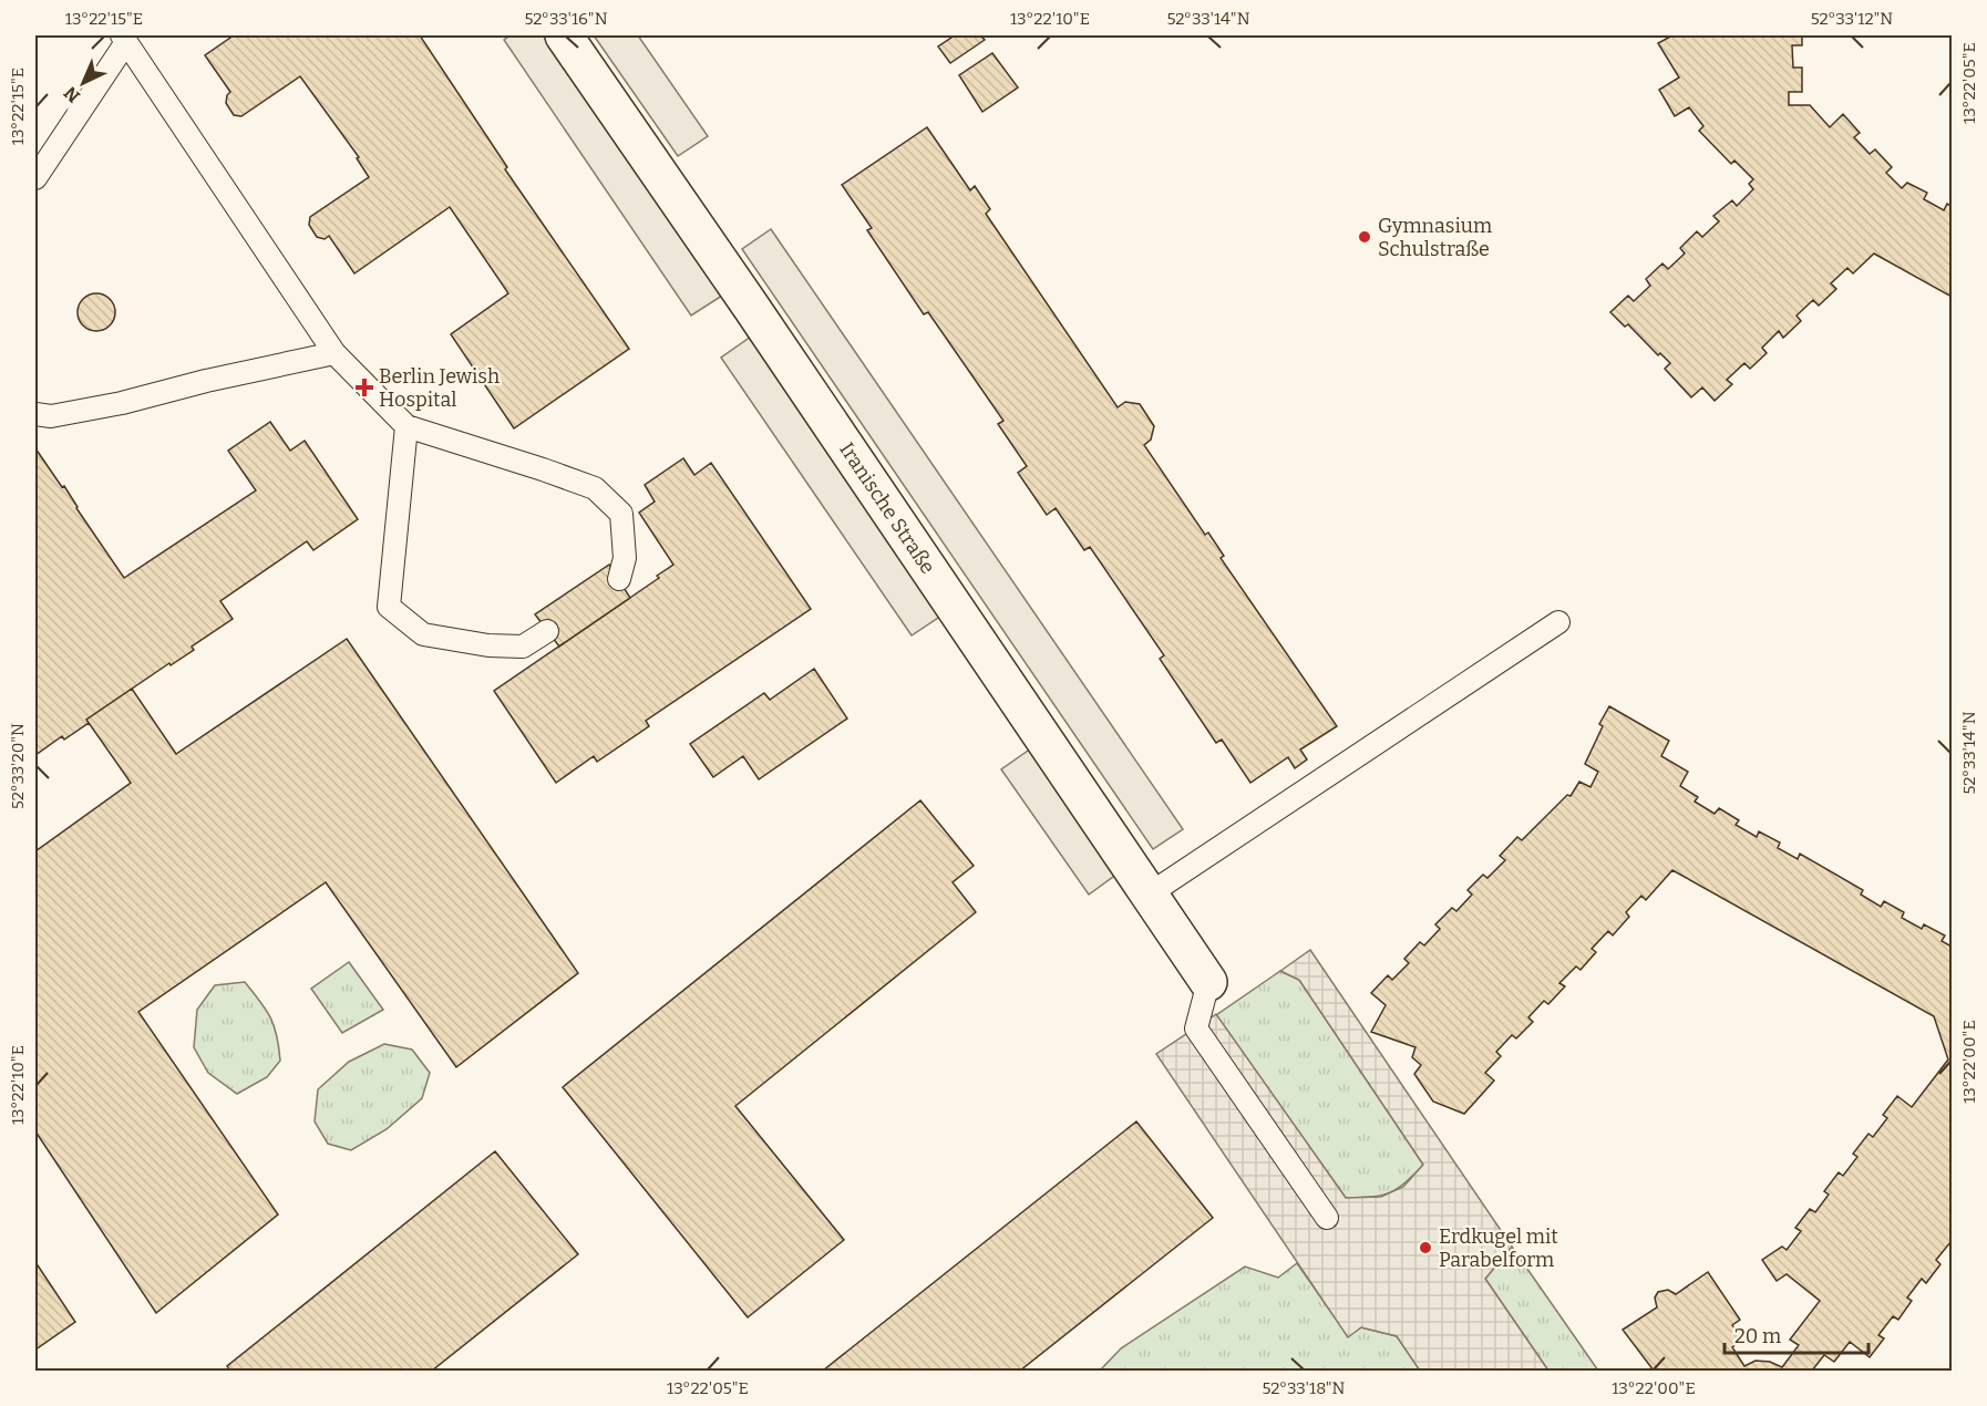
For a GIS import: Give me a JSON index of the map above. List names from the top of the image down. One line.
{"streets":{"street":["Iranische Straße"]},"places":{"other":["Gymnasium Schulstraße","Erdkugel mit Parabelform"],"health":["Berlin Jewish Hospital"]},"scale_bar":"20 m","north":"bottom left","coordinates":["13°22'15\"E","52°33'16\"N","13°22'10\"E","52°33'14\"N","52°33'12\"N","13°22'05\"E","52°33'20\"N","13°22'00\"E","52°33'18\"N"]}
